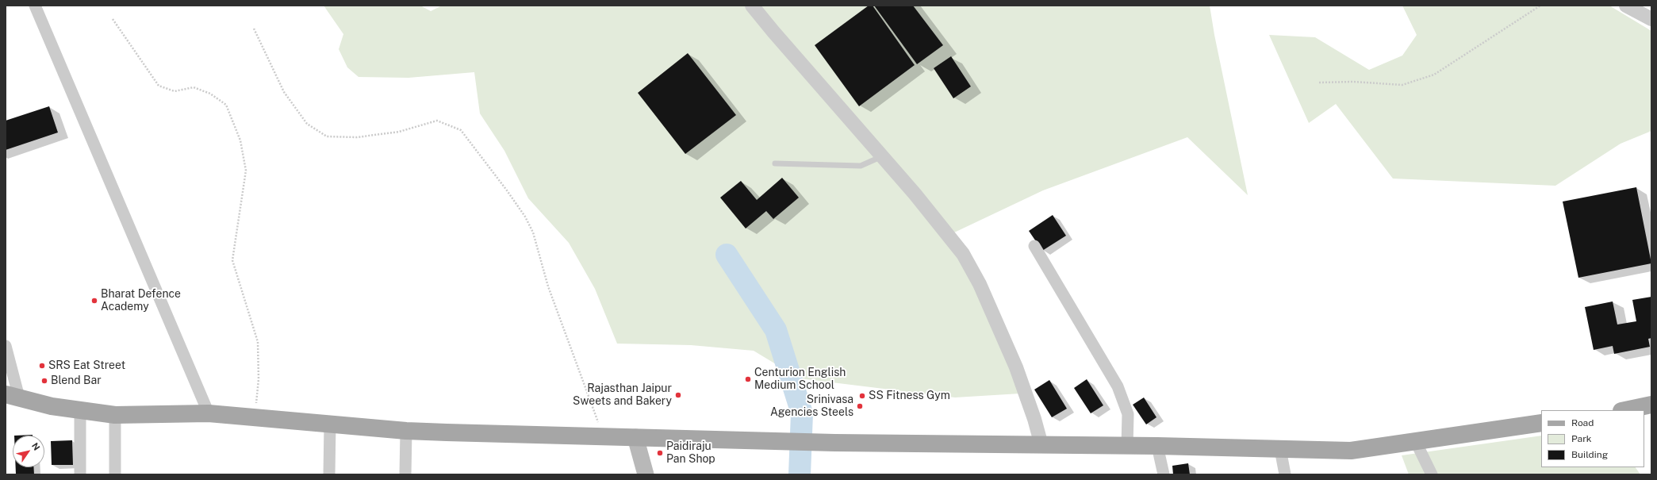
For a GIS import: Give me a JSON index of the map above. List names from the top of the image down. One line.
{"places":["Bharat Defence Academy","SRS Eat Street","Centurion English Medium School","Blend Bar","Rajasthan Jaipur Sweets and Bakery","SS Fitness Gym","Srinivasa Agencies Steels","Paidiraju Pan Shop"],"legend":["Road","Park","Building"],"north":"top right"}
